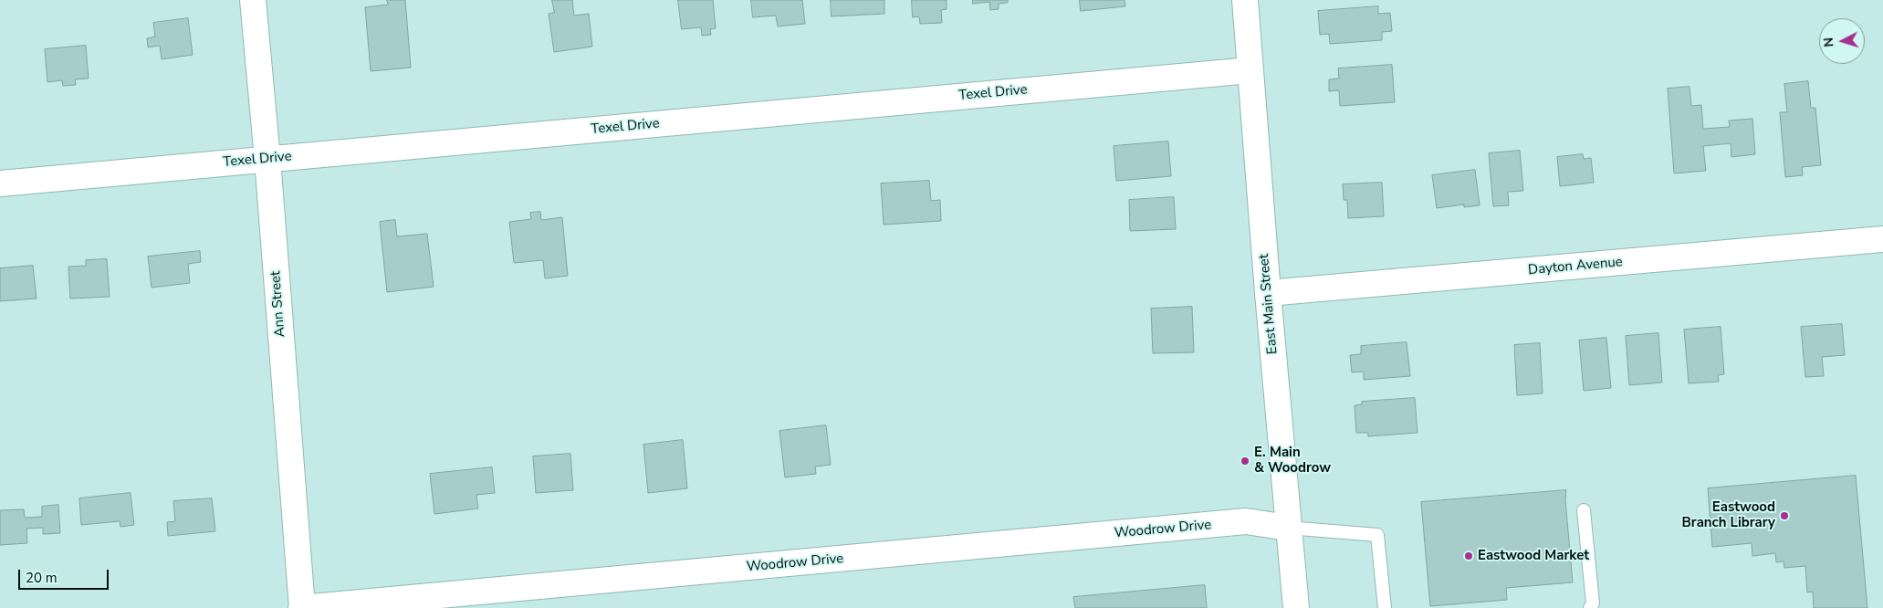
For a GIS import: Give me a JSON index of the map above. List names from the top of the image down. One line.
{"streets":{"street":["Texel Drive","Dayton Avenue","Ann Street","East Main Street","Woodrow Drive"]},"crossings":[["Texel Drive","Ann Street"],["Texel Drive","East Main Street"],["Dayton Avenue","East Main Street"],["Ann Street","Woodrow Drive"],["East Main Street","Woodrow Drive"]],"places":["E. Main & Woodrow","Eastwood Branch Library","Eastwood Market"],"scale_bar":"20 m","north":"left"}
